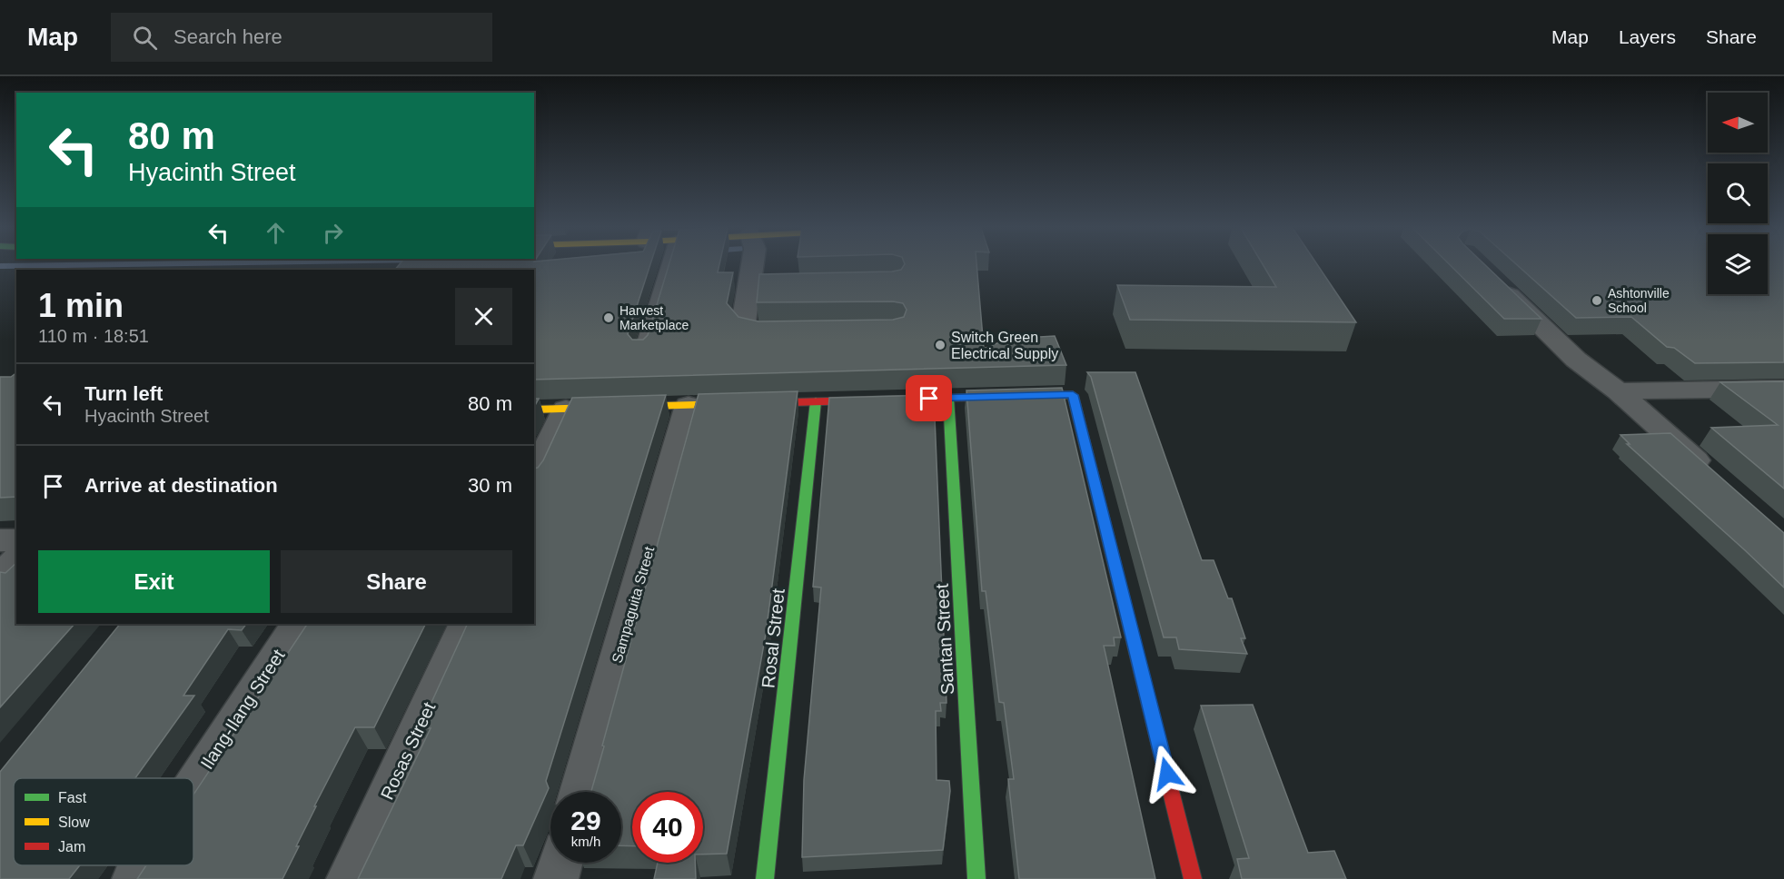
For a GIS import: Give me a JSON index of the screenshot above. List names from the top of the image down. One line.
{"streets":{"street":["Sampaguita Street","Rosal Street","Santan Street","Ilang-Ilang Street","Rosas Street"]},"places":["Ashtonville School","Harvest Marketplace","Switch Green Electrical Supply"],"legend":["Fast","Slow","Jam"],"north":"left","page":{"header":"Map","search":"Search here","nav":["Map","Layers","Share"],"turn":["80 m","Hyacinth Street"],"heading":["1 min","110 m · 18:51"],"list":[{"name":"Turn left","note":"Hyacinth Street","value":"80 m"},{"name":"Arrive at destination","value":"30 m"}],"buttons":["Exit","Share"],"speed":"29 km/h","limit":"40"}}
